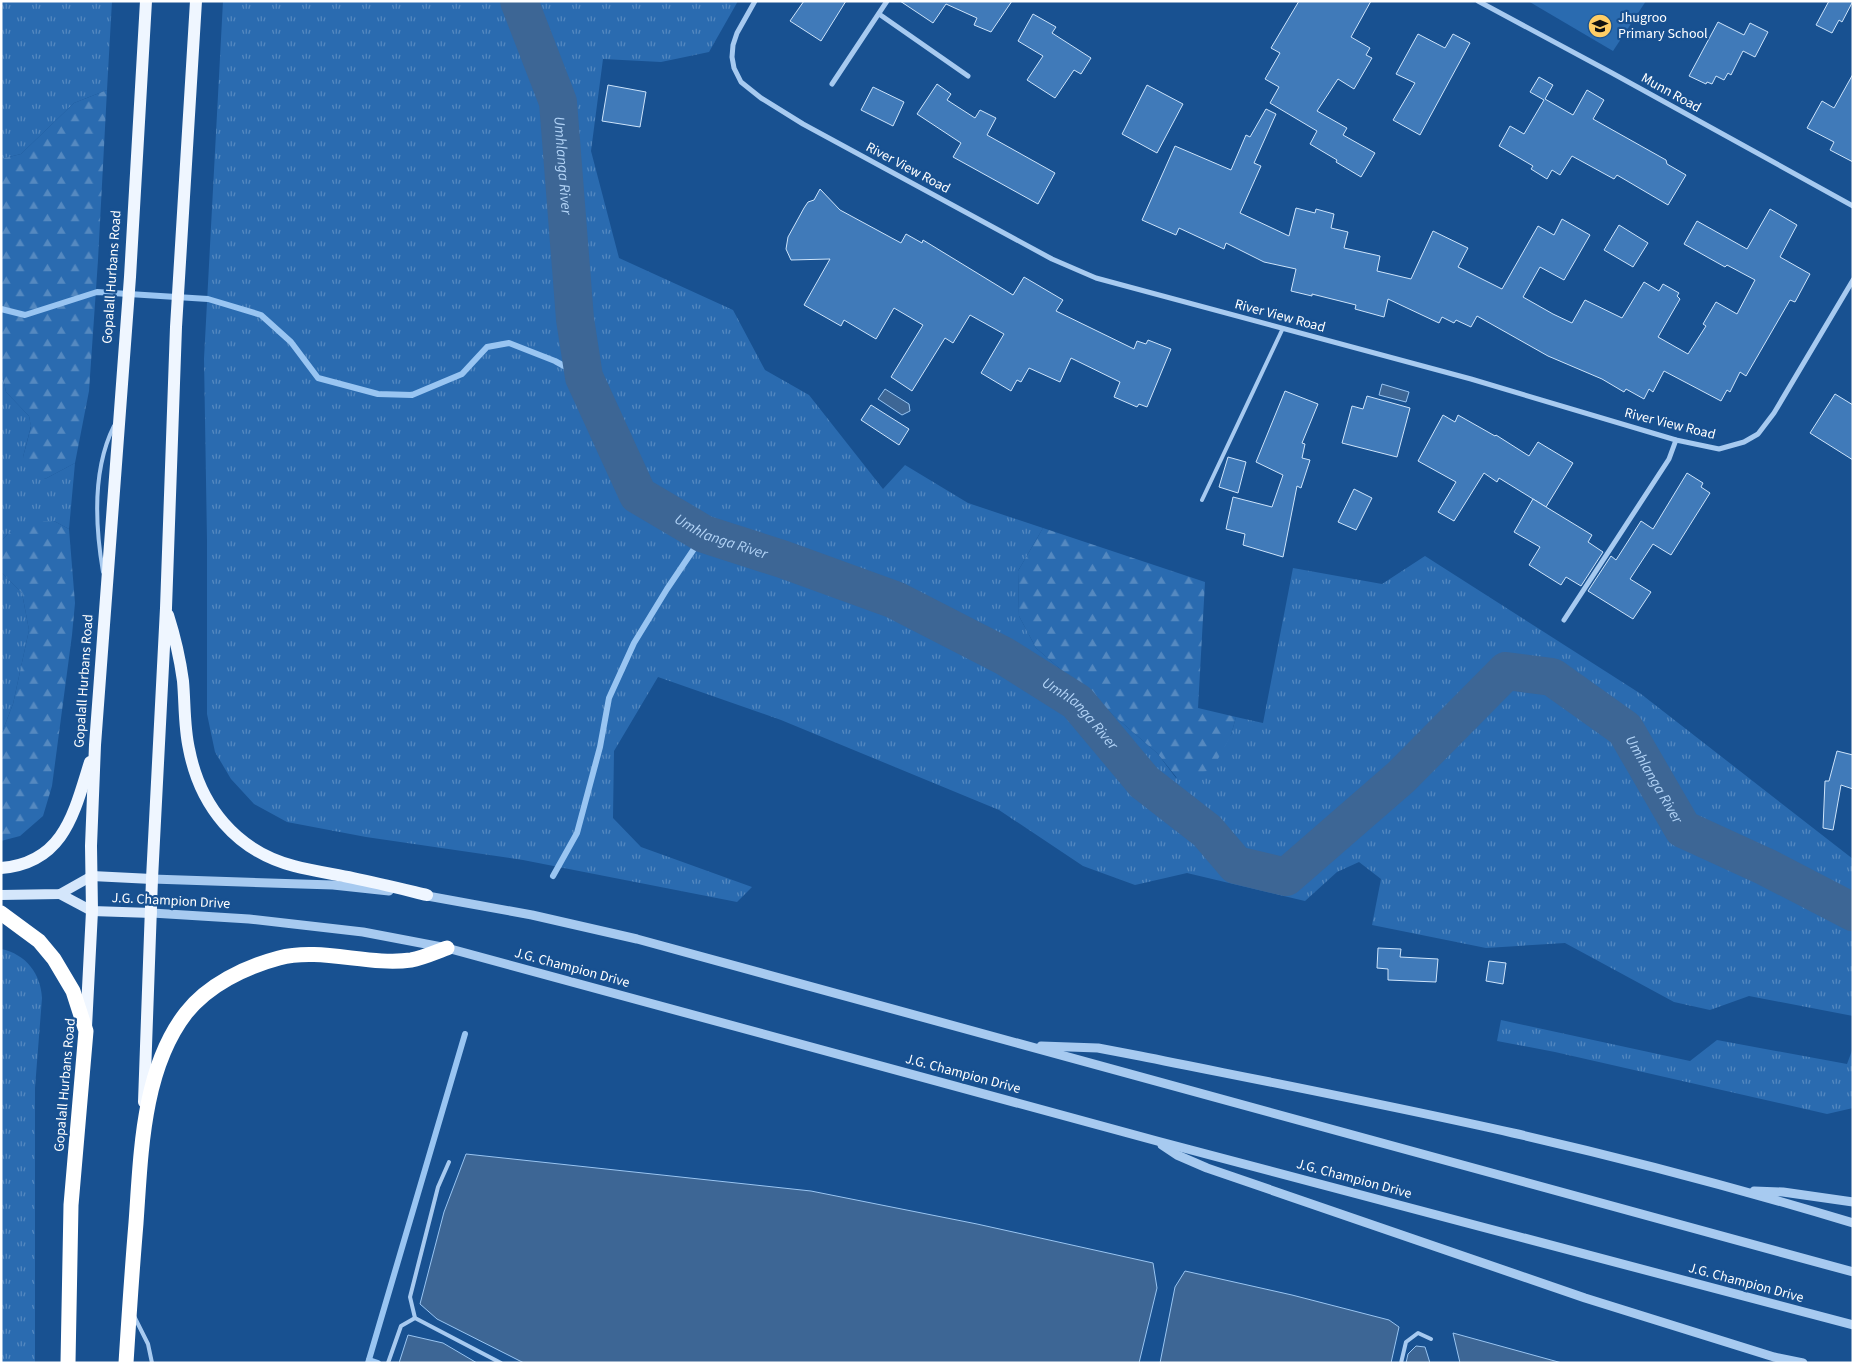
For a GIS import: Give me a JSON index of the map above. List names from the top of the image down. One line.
{"streets":{"highway":["Gopalall Hurbans Road"],"main road":["J.G. Champion Drive"],"street":["Munn Road","River View Road"]},"crossings":[["Gopalall Hurbans Road","J.G. Champion Drive"]],"water":["Umhlanga River"],"places":{"school or university":["Jhugroo Primary School"]}}
